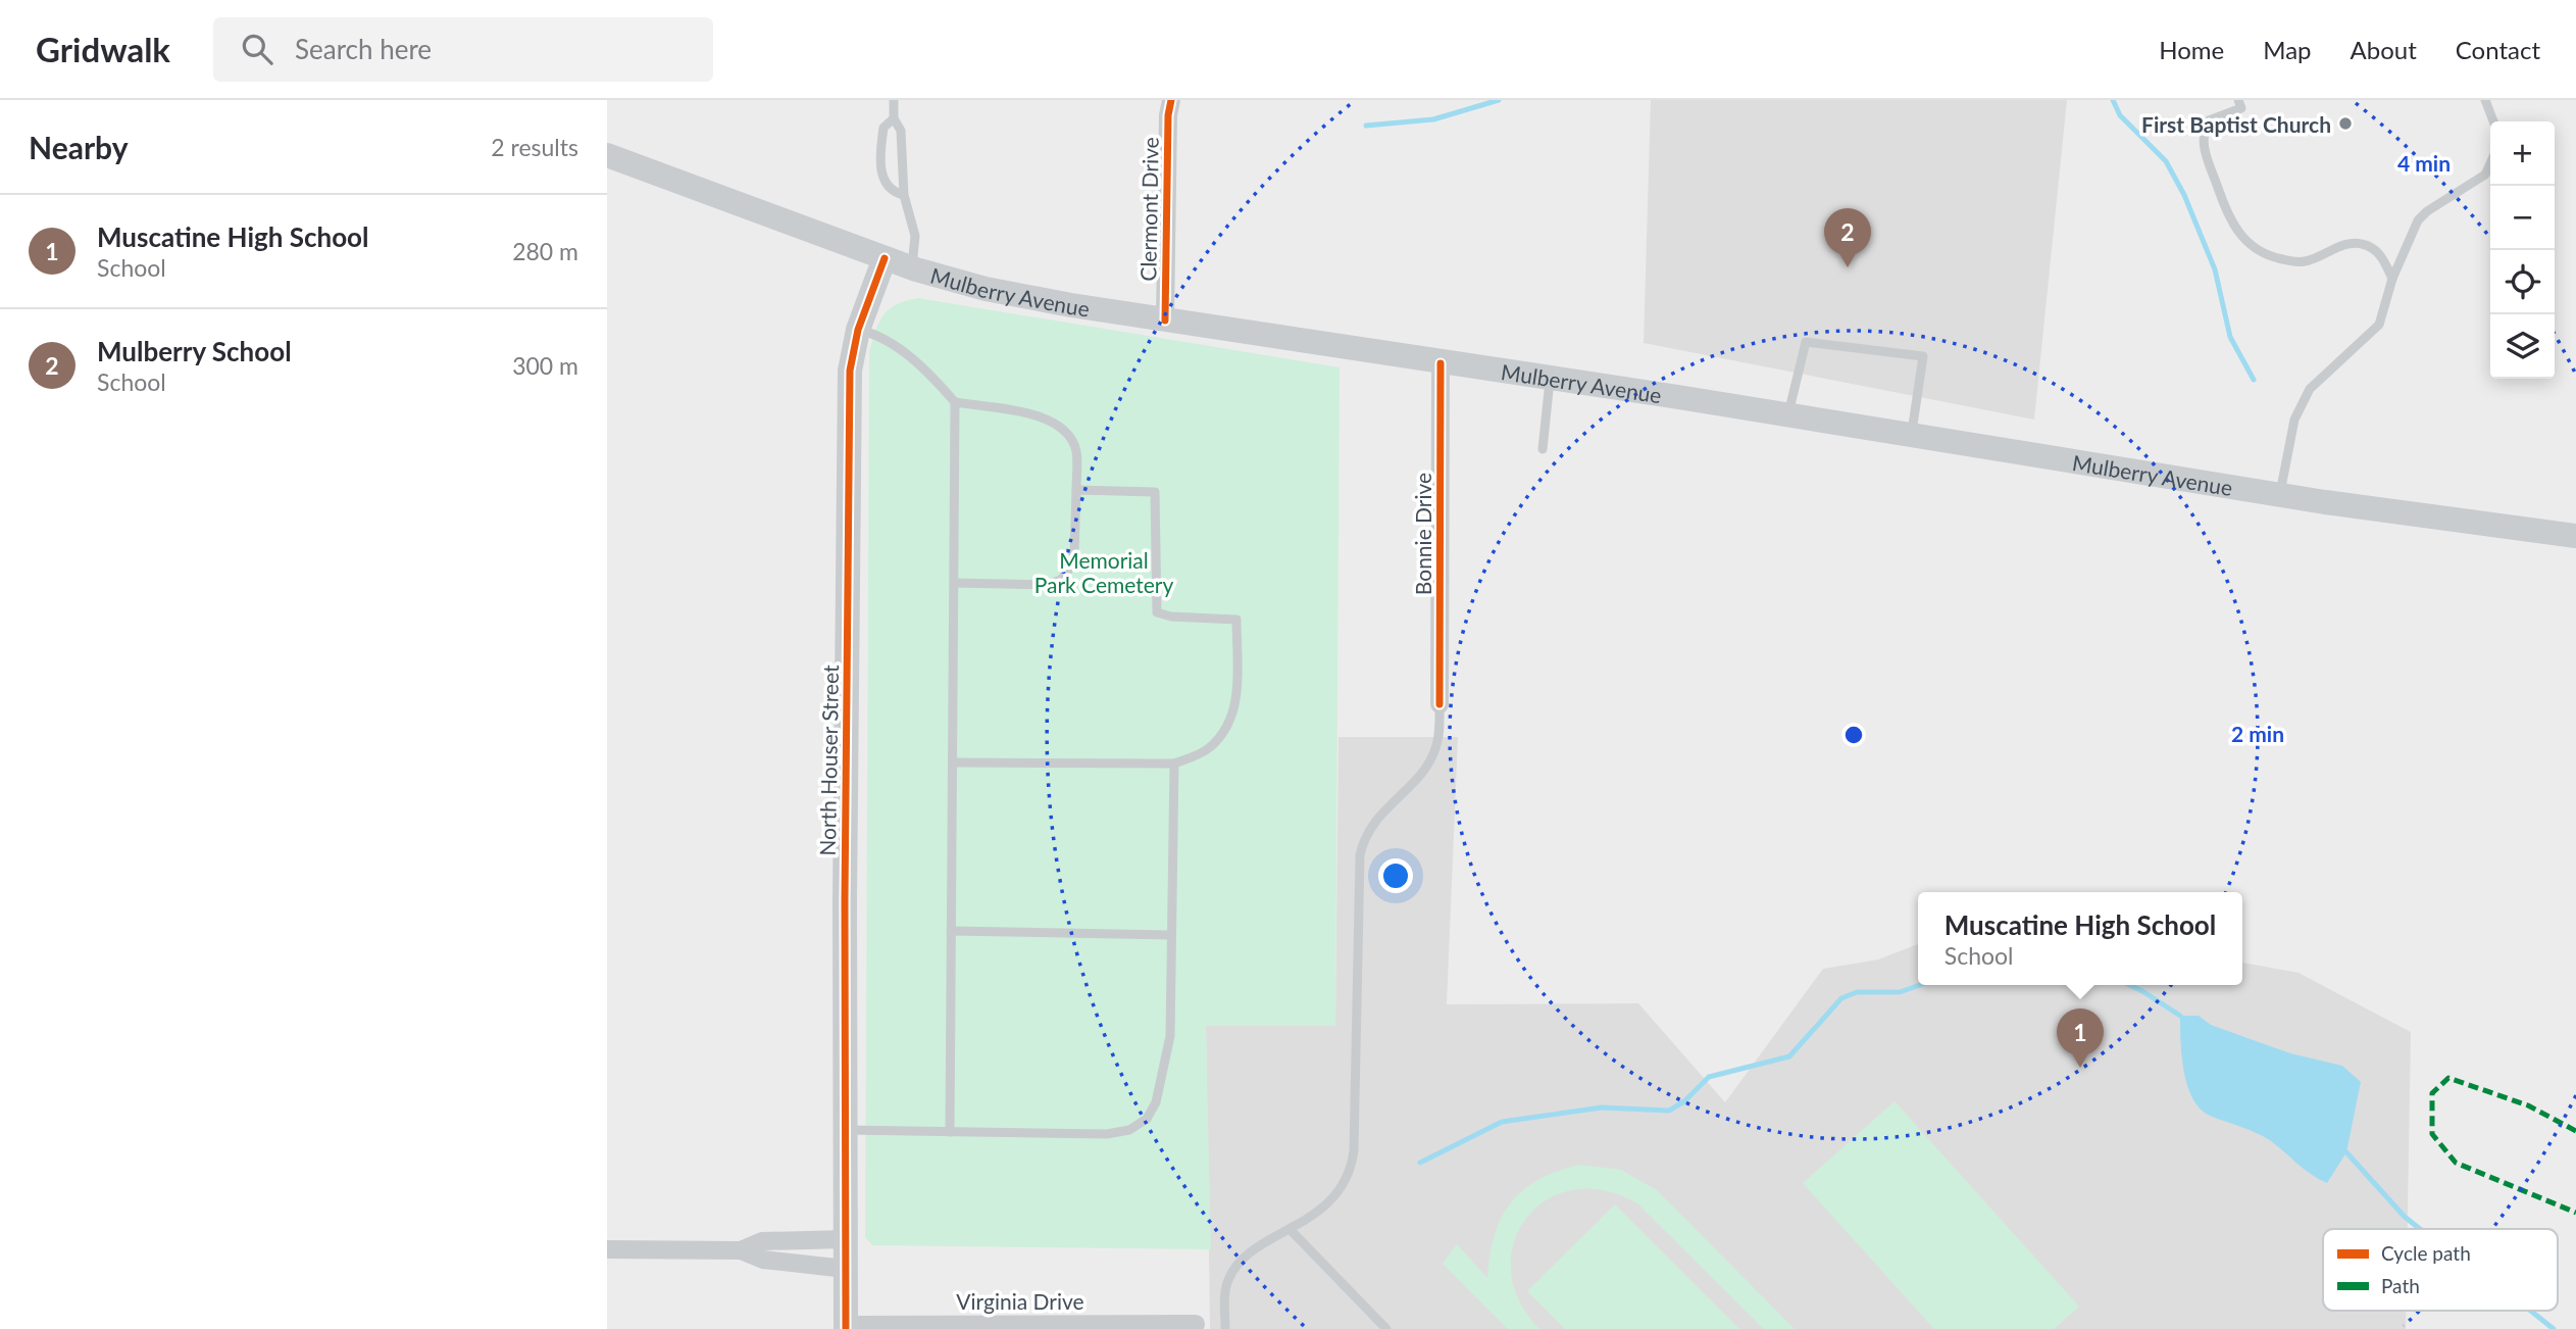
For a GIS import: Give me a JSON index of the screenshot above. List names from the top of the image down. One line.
{"streets":{"main road":["Mulberry Avenue","North Houser Street"],"street":["Clermont Drive","Bonnie Drive","Virginia Drive"]},"crossings":[["Clermont Drive","Mulberry Avenue"],["Mulberry Avenue","Bonnie Drive"],["Mulberry Avenue","North Houser Street"],["North Houser Street","Virginia Drive"]],"parks":["Memorial Park Cemetery"],"places":["First Baptist Church"],"legend":["Cycle path","Path"],"page":{"header":"Gridwalk","search":"Search here","nav":["Home","Map","About","Contact"],"heading":["Nearby","2 results"],"map_buttons":["+","−"],"list":[{"mark":"1","name":"Muscatine High School","note":"School","value":"280 m"},{"mark":"2","name":"Mulberry School","note":"School","value":"300 m"}],"pins":["2","1"],"popup":["Muscatine High School","School"]},"rings":["4 min","2 min"]}
